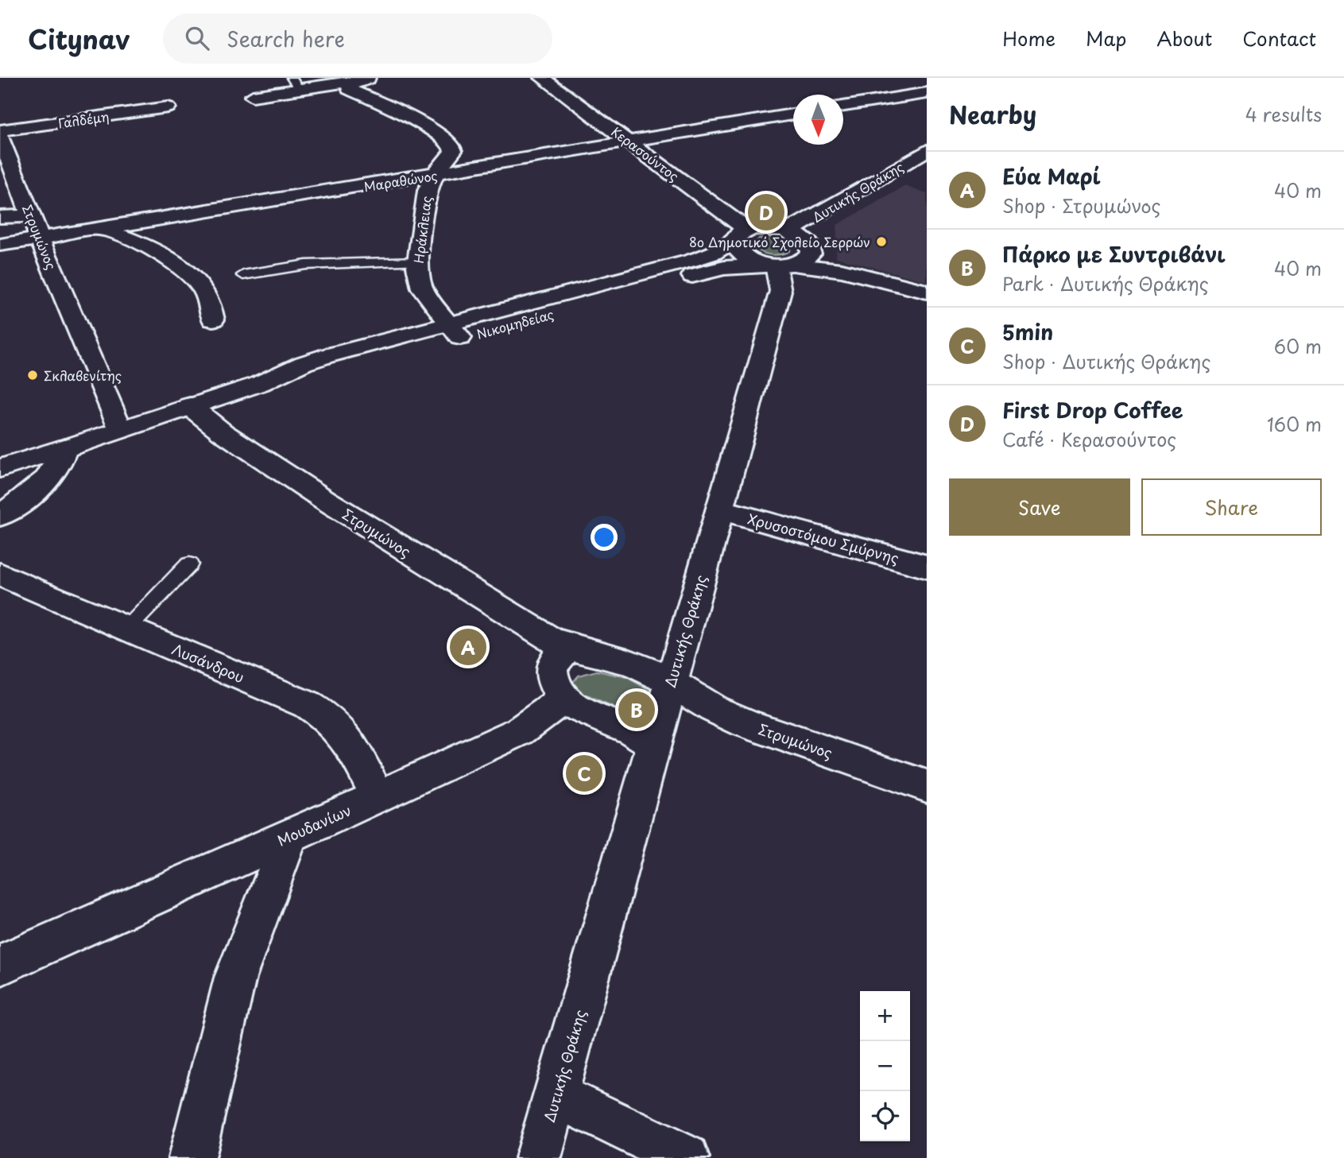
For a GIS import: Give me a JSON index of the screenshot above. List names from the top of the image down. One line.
{"streets":{"street":["Γαλδέμη","Κερασούντος","Μαραθώνος","Δυτικής Θράκης","Ηράκλειας","Στρυμώνος","Νικομηδείας","Χρυσοστόμου Σμύρνης","Λυσάνδρου","Μουδανίων"]},"crossings":[["Κερασούντος","Μαραθώνος"],["Κερασούντος","Δυτικής Θράκης"],["Κερασούντος","Νικομηδείας"],["Μαραθώνος","Ηράκλειας"],["Μαραθώνος","Στρυμώνος"],["Δυτικής Θράκης","Στρυμώνος"],["Δυτικής Θράκης","Νικομηδείας"],["Δυτικής Θράκης","Χρυσοστόμου Σμύρνης"],["Ηράκλειας","Νικομηδείας"],["Στρυμώνος","Νικομηδείας"],["Λυσάνδρου","Μουδανίων"]],"places":["8ο Δημοτικό Σχολείο Σερρών","Σκλαβενίτης"],"north":"bottom","page":{"header":"Citynav","search":"Search here","nav":["Home","Map","About","Contact"],"heading":["Nearby","4 results"],"list":[{"mark":"A","name":"Εύα Μαρί","note":"Shop · Στρυμώνος","value":"40 m"},{"mark":"B","name":"Πάρκο με Συντριβάνι","note":"Park · Δυτικής Θράκης","value":"40 m"},{"mark":"C","name":"5min","note":"Shop · Δυτικής Θράκης","value":"60 m"},{"mark":"D","name":"First Drop Coffee","note":"Café · Κερασούντος","value":"160 m"}],"pins":["D","A","B","C"],"buttons":["Save","Share"],"map_buttons":["+","−"]}}
